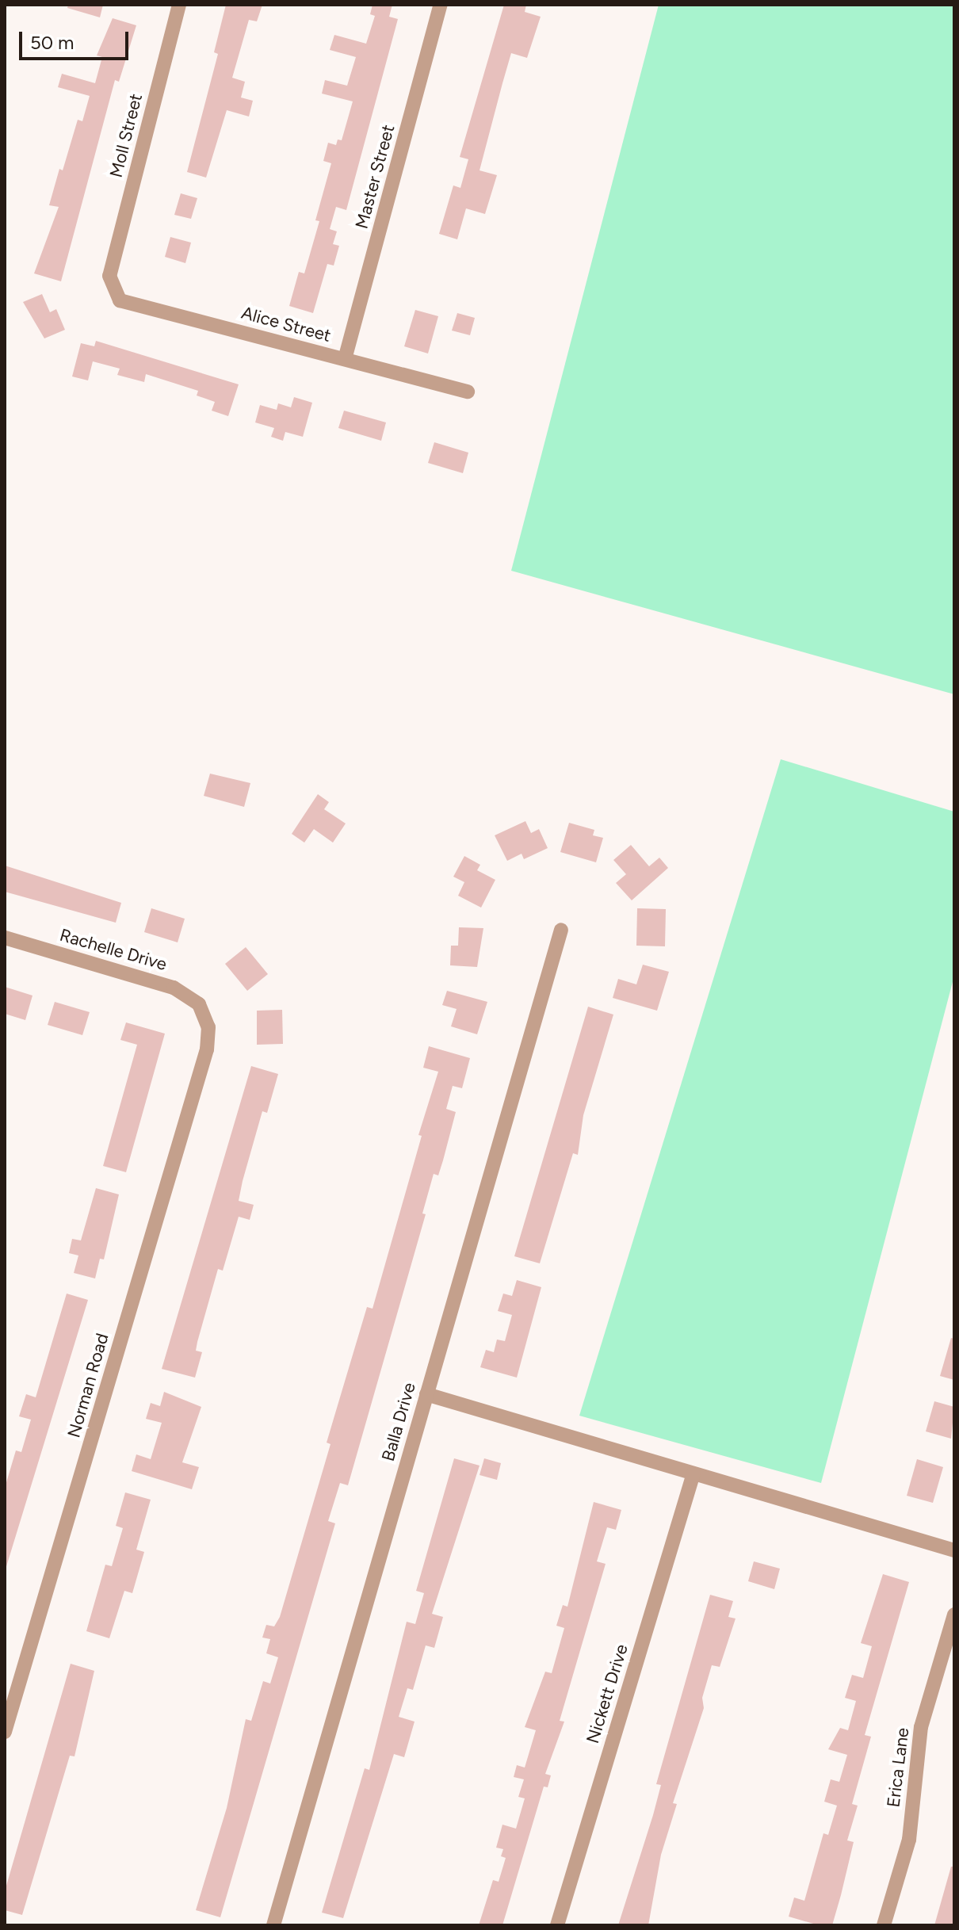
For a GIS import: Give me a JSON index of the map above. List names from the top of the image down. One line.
{"streets":{"street":["Moll Street","Master Street","Alice Street","Rachelle Drive","Norman Road","Balla Drive","Nickett Drive","Erica Lane"]},"crossings":[["Moll Street","Alice Street"],["Master Street","Alice Street"],["Rachelle Drive","Norman Road"]],"scale_bar":"50 m"}
